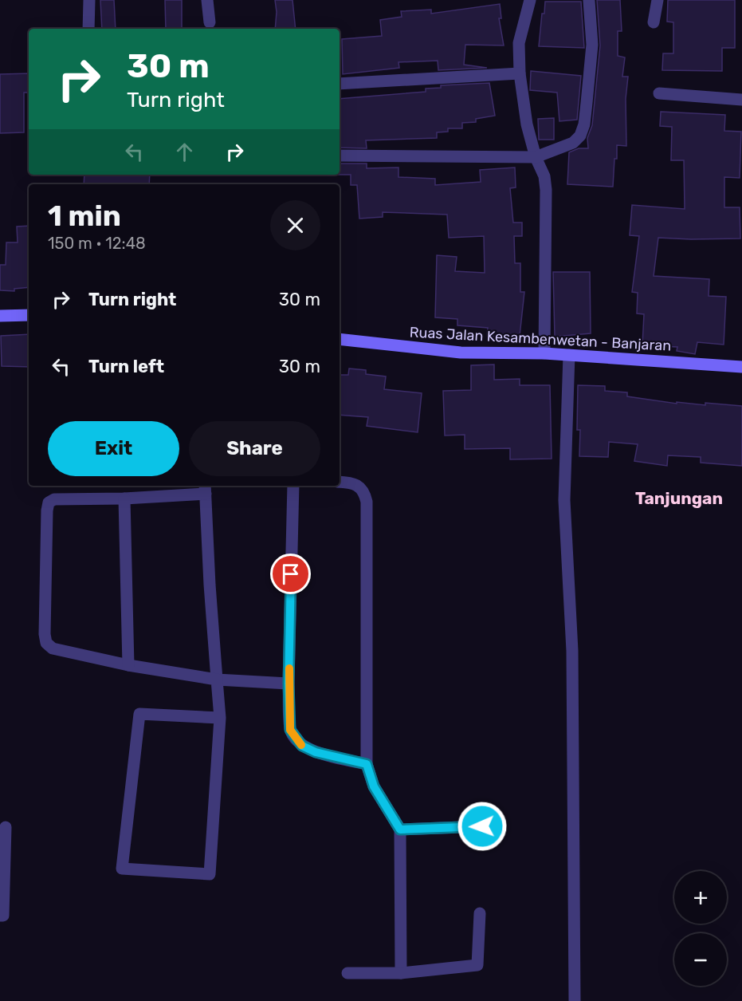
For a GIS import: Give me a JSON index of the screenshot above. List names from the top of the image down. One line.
{"streets":{"main road":["Ruas Jalan Kesambenwetan - Banjaran"]},"districts":["Tanjungan"],"page":{"turn":["30 m","Turn right"],"heading":["1 min","150 m · 12:48"],"list":[{"name":"Turn right","value":"30 m"},{"name":"Turn left","value":"30 m"}],"buttons":["Exit","Share"],"map_buttons":["+","−"]}}
